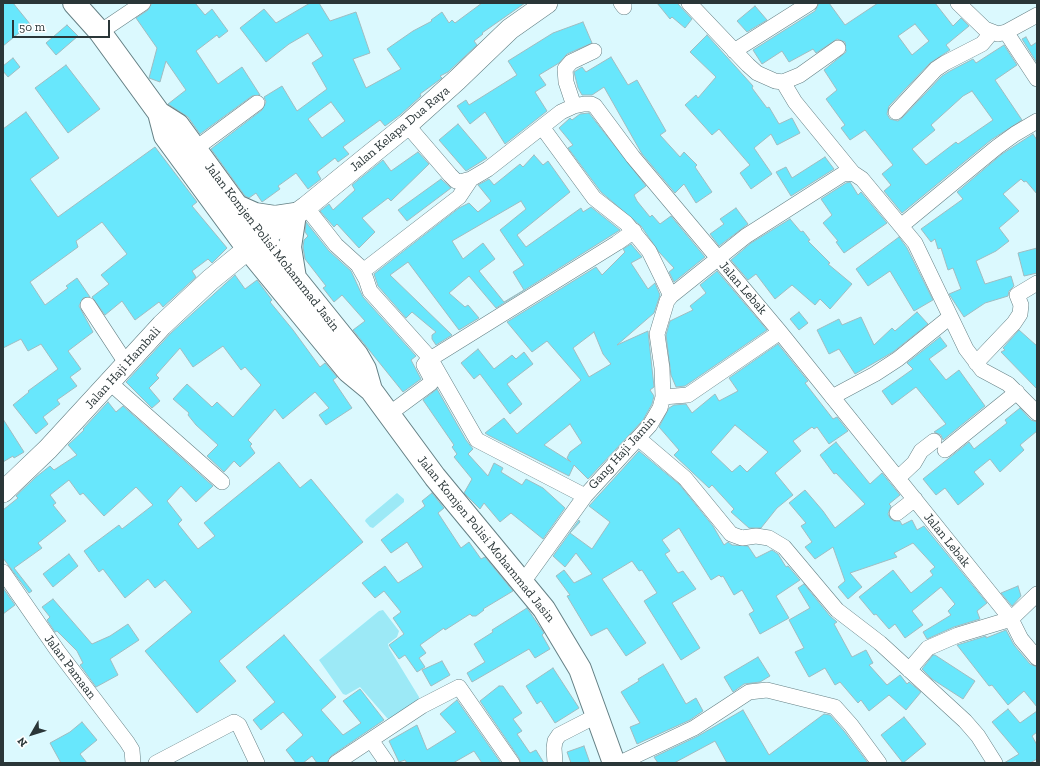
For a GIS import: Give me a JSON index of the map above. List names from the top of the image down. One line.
{"streets":{"main road":["Jalan Kelapa Dua Raya","Jalan Komjen Polisi Mohammad Jasin","Jalan Haji Hambali"],"street":["Jalan Lebak","Gang Haji Jamin","Jalan Pamaan"]},"crossings":[["Jalan Kelapa Dua Raya","Jalan Komjen Polisi Mohammad Jasin"],["Jalan Kelapa Dua Raya","Jalan Haji Hambali"],["Jalan Komjen Polisi Mohammad Jasin","Jalan Haji Hambali"],["Jalan Komjen Polisi Mohammad Jasin","Gang Haji Jamin"],["Jalan Lebak","Gang Haji Jamin"]],"scale_bar":"50 m","north":"bottom left"}
